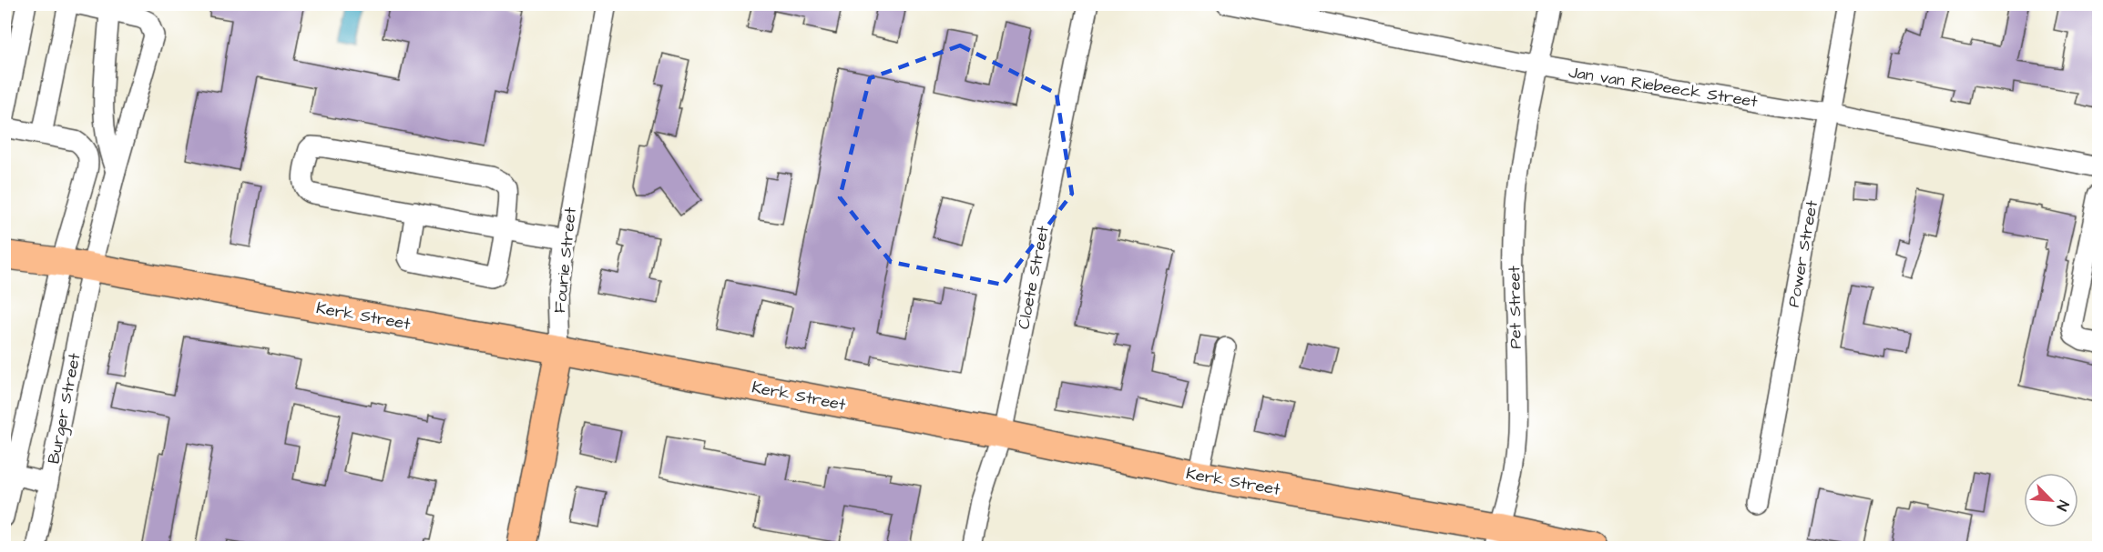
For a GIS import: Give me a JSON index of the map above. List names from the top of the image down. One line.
{"streets":{"highway":["Fourie Street","Kerk Street"],"street":["Jan van Riebeeck Street","Power Street","Cloete Street","Pet Street","Burger Street"]},"crossings":[["Jan van Riebeeck Street","Power Street"],["Jan van Riebeeck Street","Pet Street"],["Fourie Street","Kerk Street"],["Cloete Street","Kerk Street"],["Pet Street","Kerk Street"],["Kerk Street","Burger Street"]],"north":"bottom right"}
